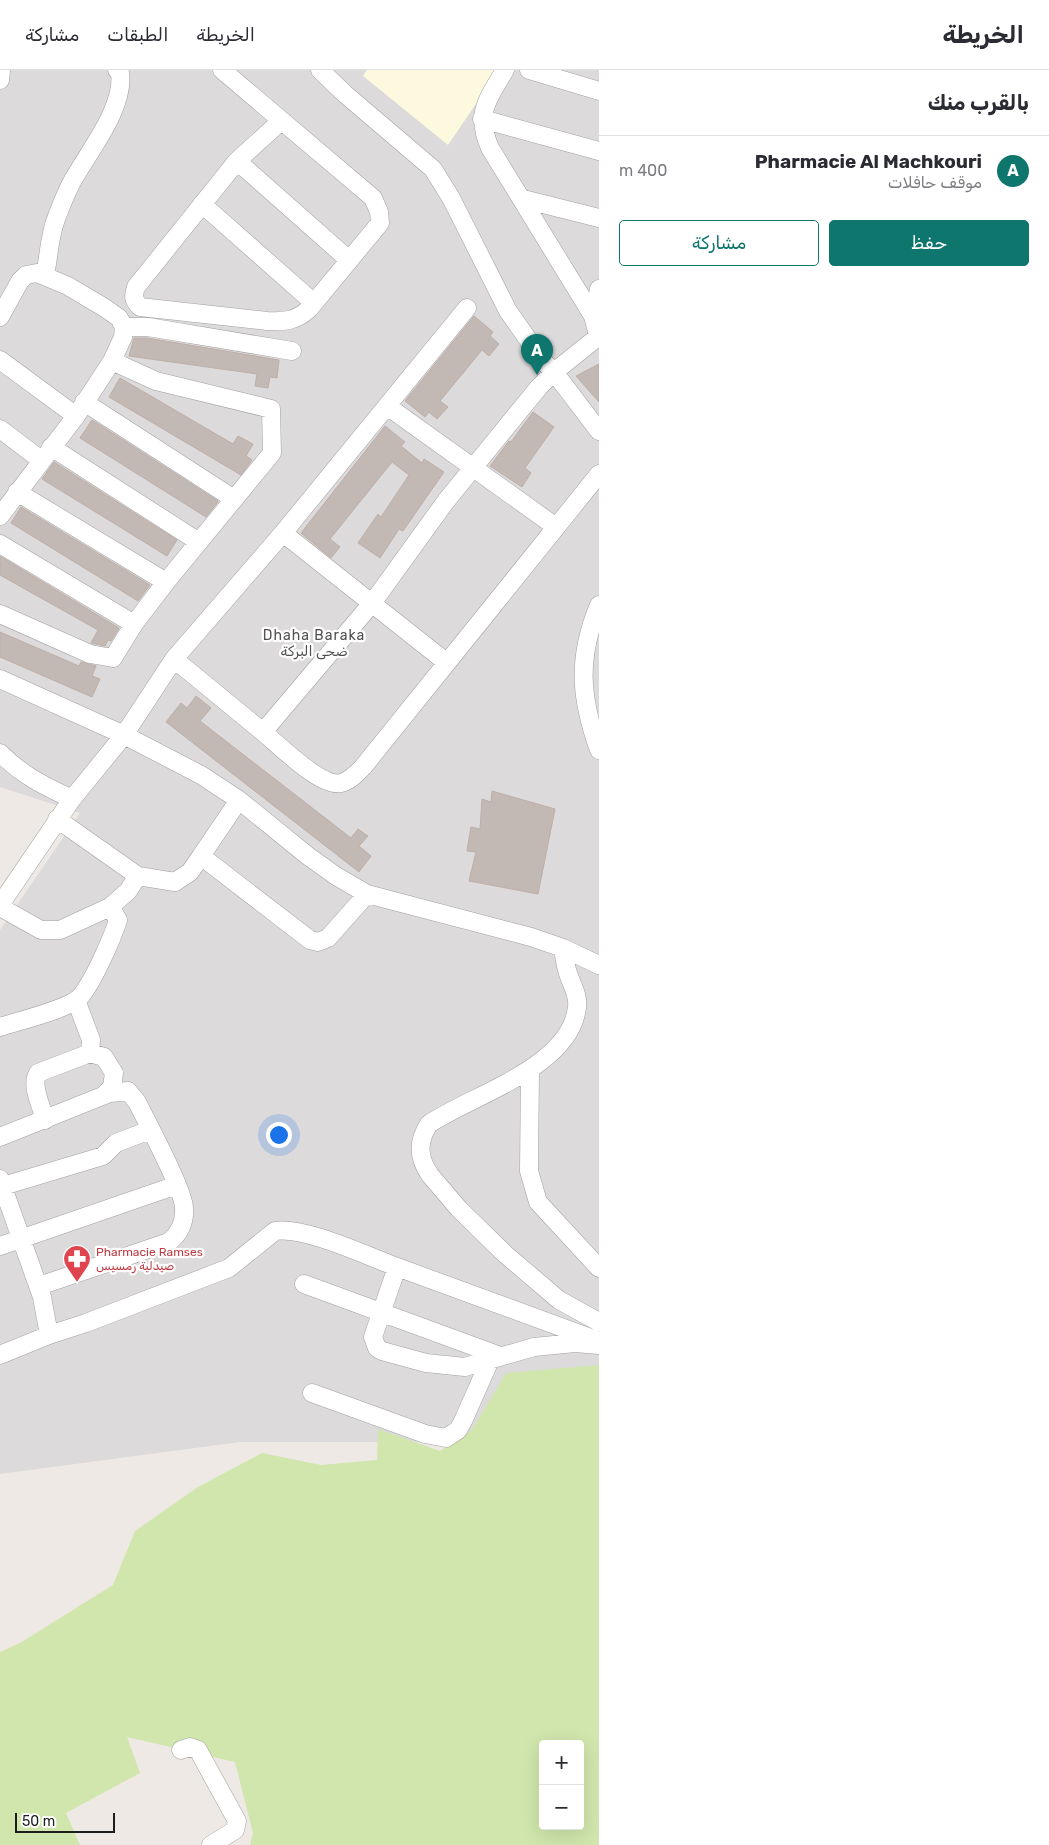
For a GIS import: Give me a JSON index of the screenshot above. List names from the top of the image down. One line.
{"districts":["Dhaha Baraka ضحى البركة"],"places":{"pharmacy":["Pharmacie Ramses صيدلية رمسيس"]},"scale_bar":"50 m","page":{"header":"الخريطة","nav":["الخريطة","الطبقات","مشاركة"],"heading":"بالقرب منك","list":[{"mark":"A","name":"Pharmacie Al Machkouri","note":"موقف حافلات","value":"400 m"}],"buttons":["حفظ","مشاركة"],"pins":"A","map_buttons":["+","−"],"scale":"50 m"}}
